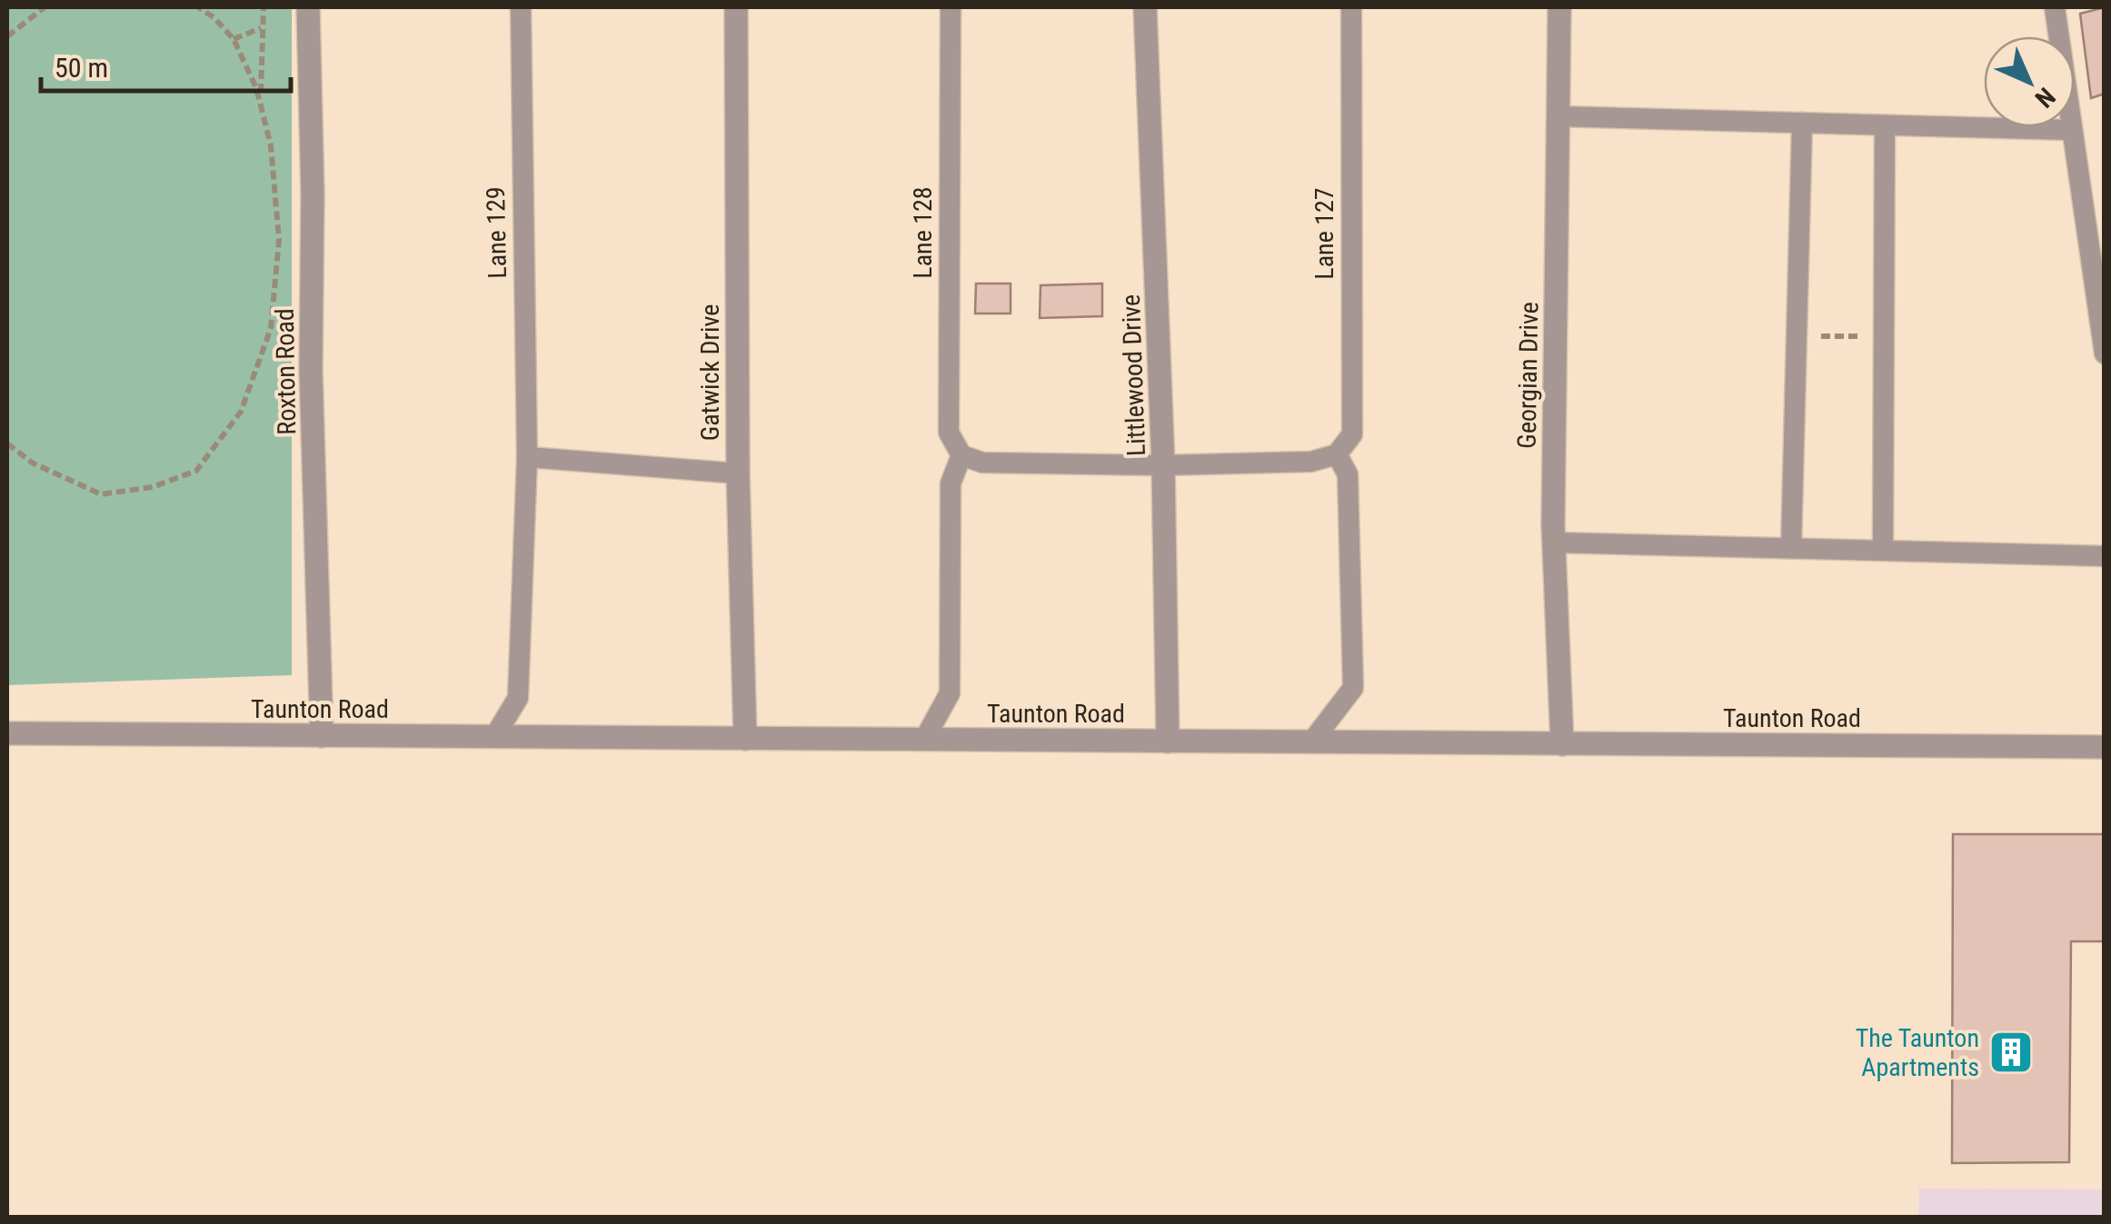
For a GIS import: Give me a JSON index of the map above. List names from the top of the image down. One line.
{"streets":{"street":["Roxton Road","Gatwick Drive","Littlewood Drive","Georgian Drive","Taunton Road"],"lane":["Lane 129","Lane 128","Lane 127"]},"crossings":[["Lane 129","Taunton Road"],["Roxton Road","Taunton Road"],["Gatwick Drive","Taunton Road"],["Littlewood Drive","Taunton Road"],["Georgian Drive","Taunton Road"]],"places":{"building":["The Taunton Apartments"]},"scale_bar":"50 m","north":"bottom right"}
